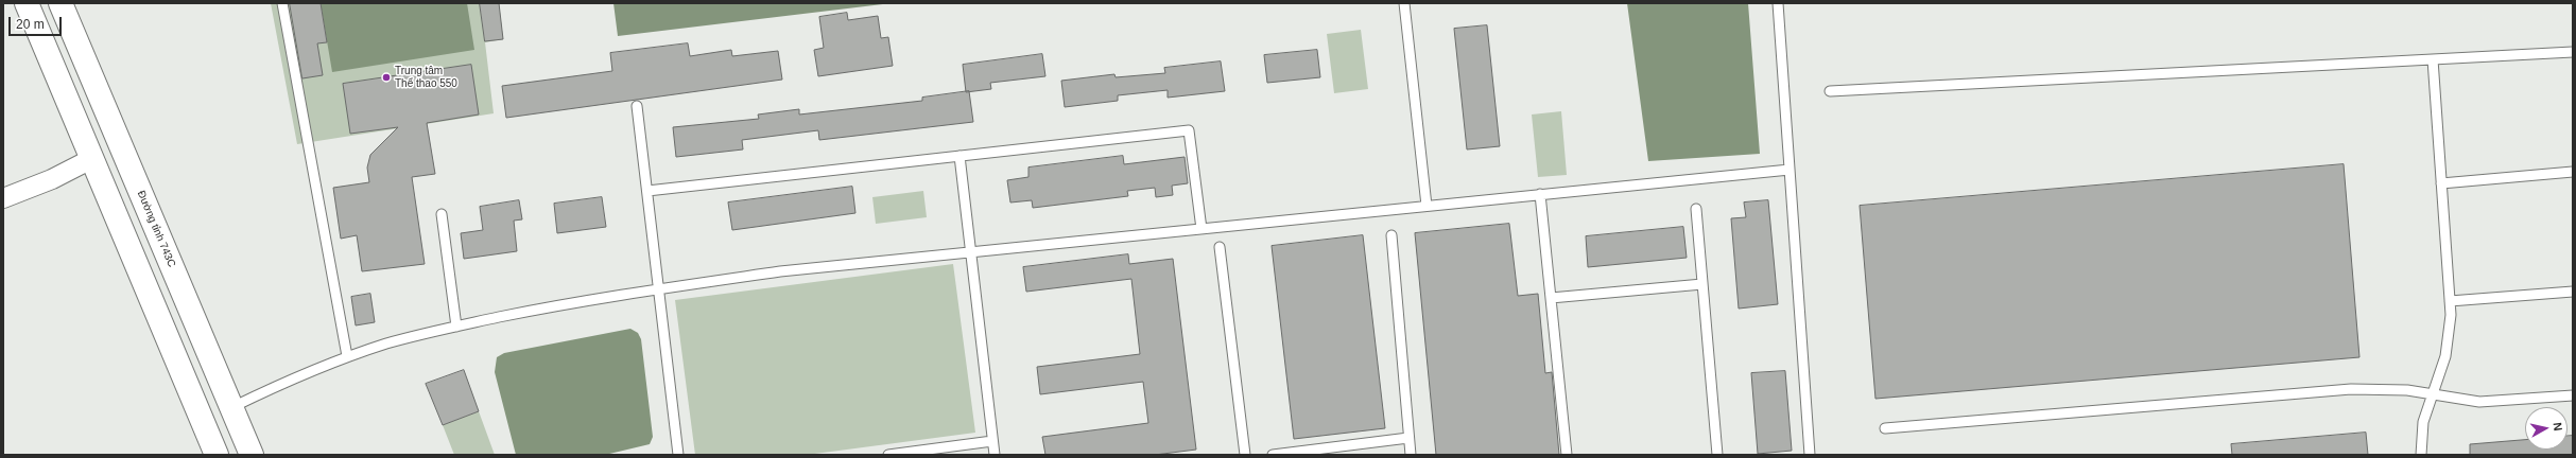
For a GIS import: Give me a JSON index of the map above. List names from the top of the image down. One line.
{"streets":{"main road":["Đường tỉnh 743C"]},"places":["Trung tâm Thể thao 550"],"scale_bar":"20 m","north":"right"}
